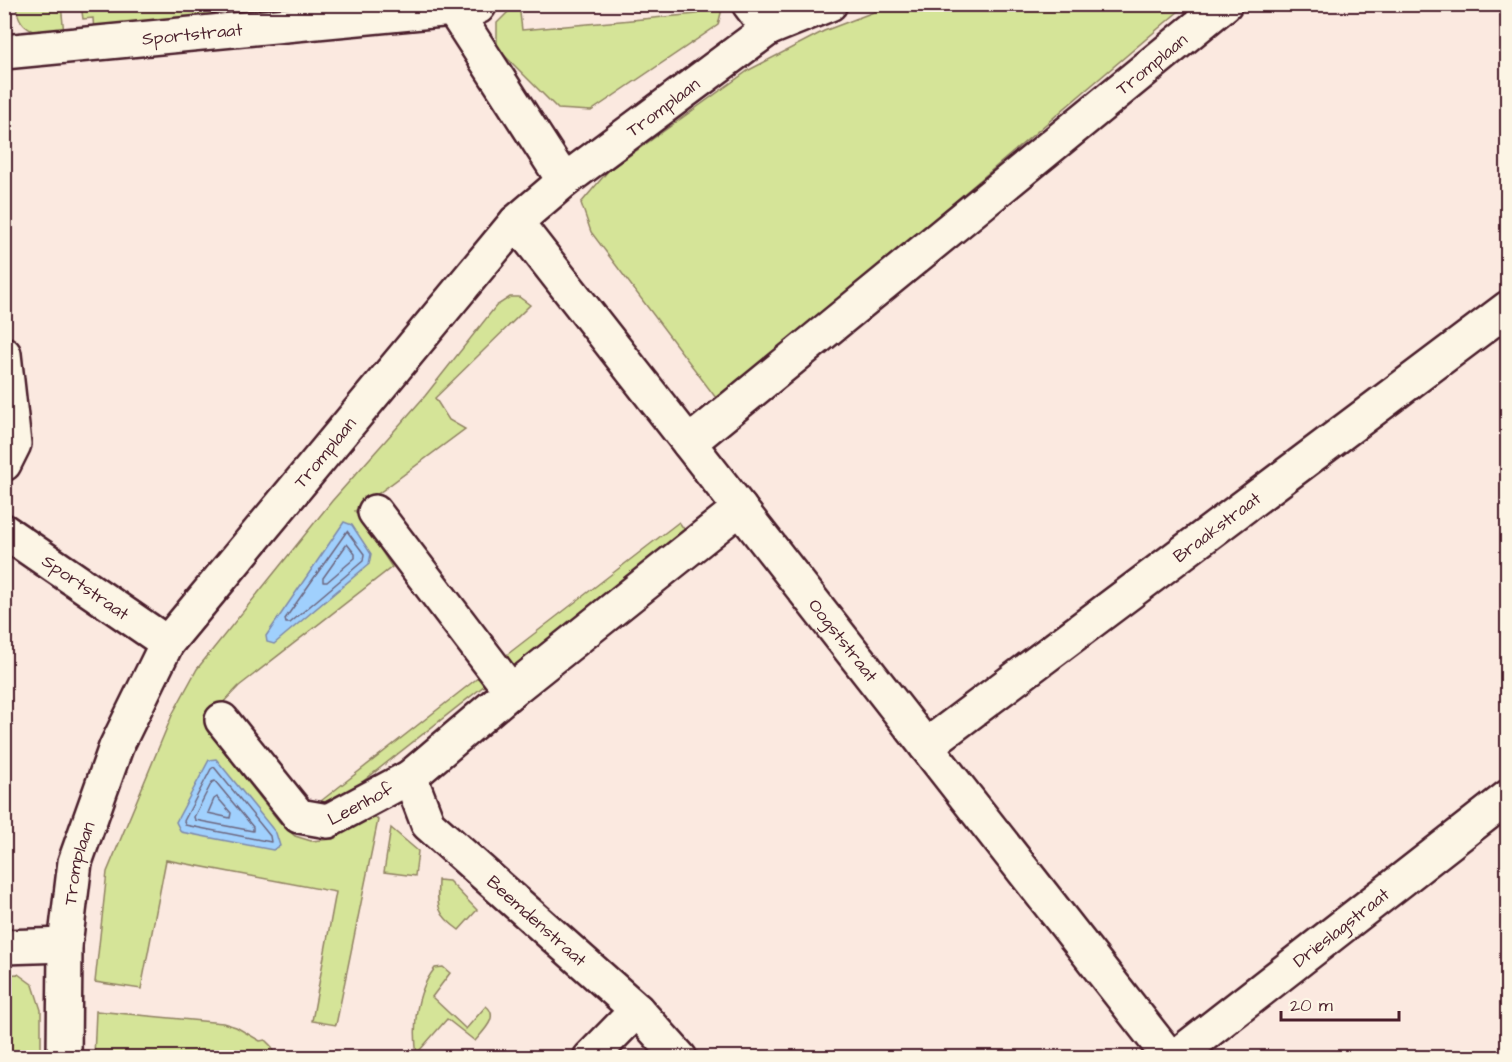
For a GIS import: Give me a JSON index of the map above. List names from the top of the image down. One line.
{"streets":{"street":["Sportstraat","Tromplaan","Braakstraat","Oogststraat","Leenhof","Beemdenstraat","Drieslagstraat"]},"crossings":[["Sportstraat","Tromplaan"],["Tromplaan","Oogststraat"],["Braakstraat","Oogststraat"],["Oogststraat","Leenhof"],["Oogststraat","Drieslagstraat"],["Leenhof","Beemdenstraat"]],"scale_bar":"20 m"}
